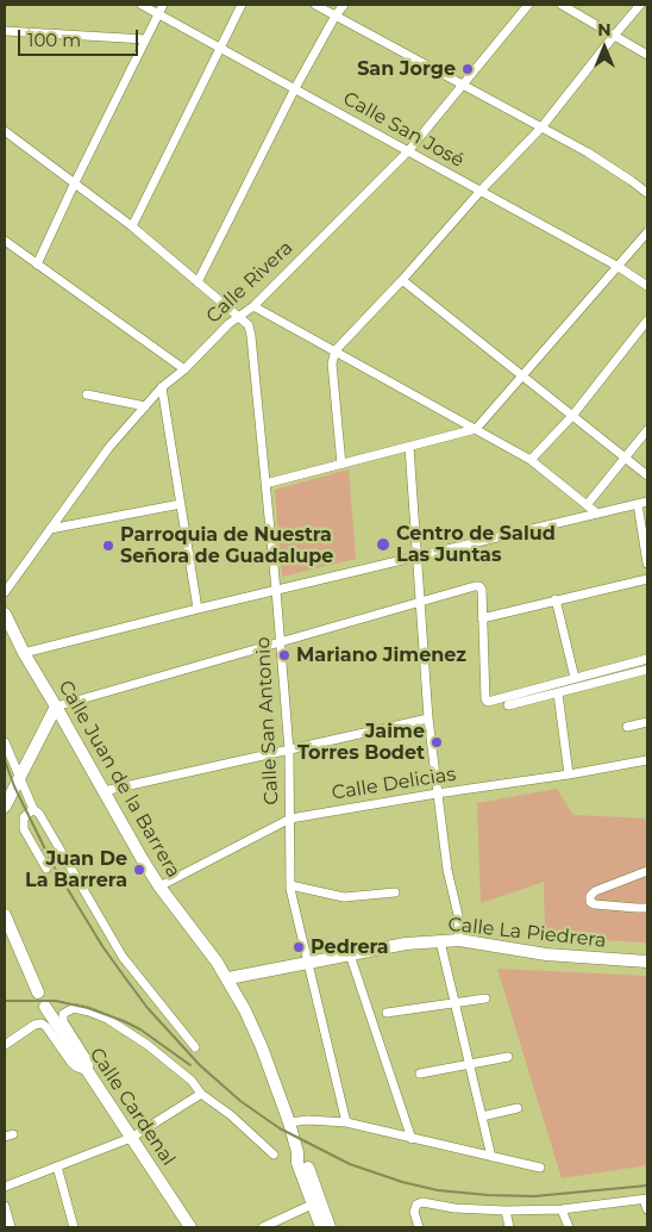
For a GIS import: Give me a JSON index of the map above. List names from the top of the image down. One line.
{"streets":{"street":["Calle San José","Calle Rivera","Calle San Antonio","Calle Juan de la Barrera","Calle Delicias","Calle La Piedrera","Calle Cardenal"]},"crossings":[["Calle San José","Calle Rivera"],["Calle Rivera","Calle San Antonio"],["Calle San Antonio","Calle Delicias"],["Calle San Antonio","Calle La Piedrera"],["Calle Juan de la Barrera","Calle Delicias"],["Calle Juan de la Barrera","Calle La Piedrera"]],"places":["San Jorge","Centro de Salud Las Juntas","Parroquia de Nuestra Señora de Guadalupe","Mariano Jimenez","Jaime Torres Bodet","Juan De La Barrera","Pedrera"],"scale_bar":"100 m","north":"top"}
